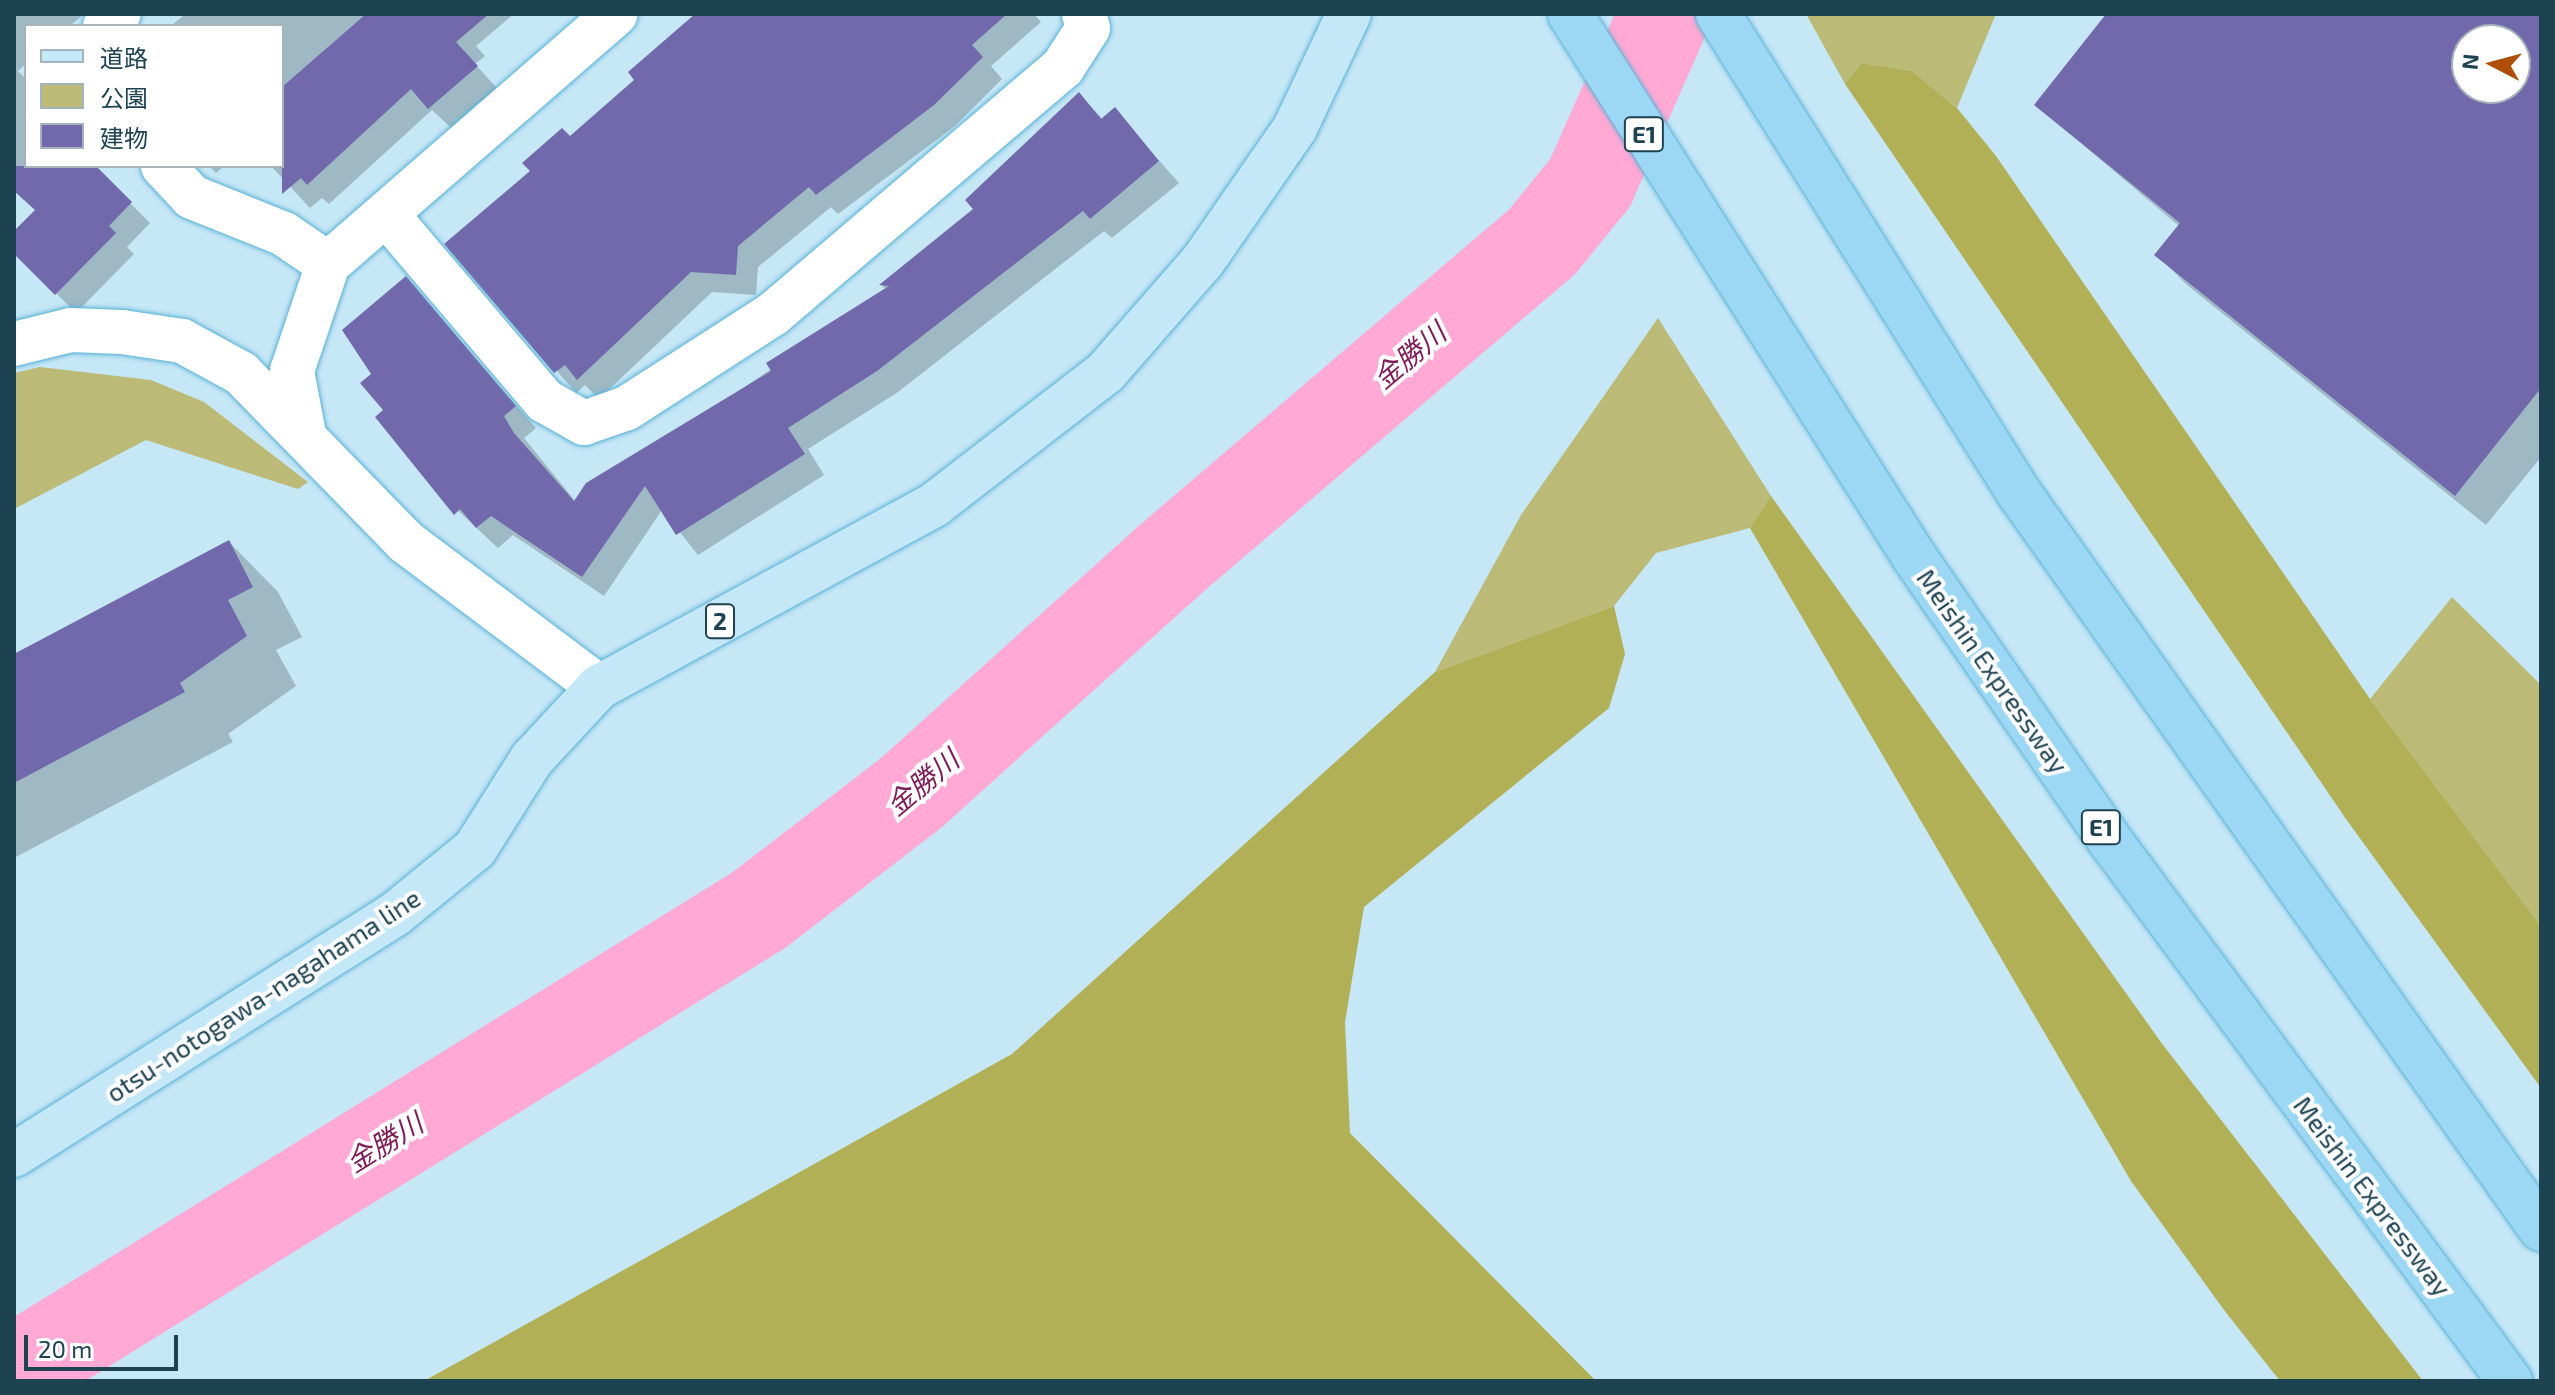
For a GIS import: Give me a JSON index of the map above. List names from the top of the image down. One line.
{"streets":{"highway":["E1","Meishin Expressway"],"main road":["2","otsu-notogawa-nagahama line"]},"water":["金勝川"],"legend":["道路","公園","建物"],"scale_bar":"20 m","north":"left"}
